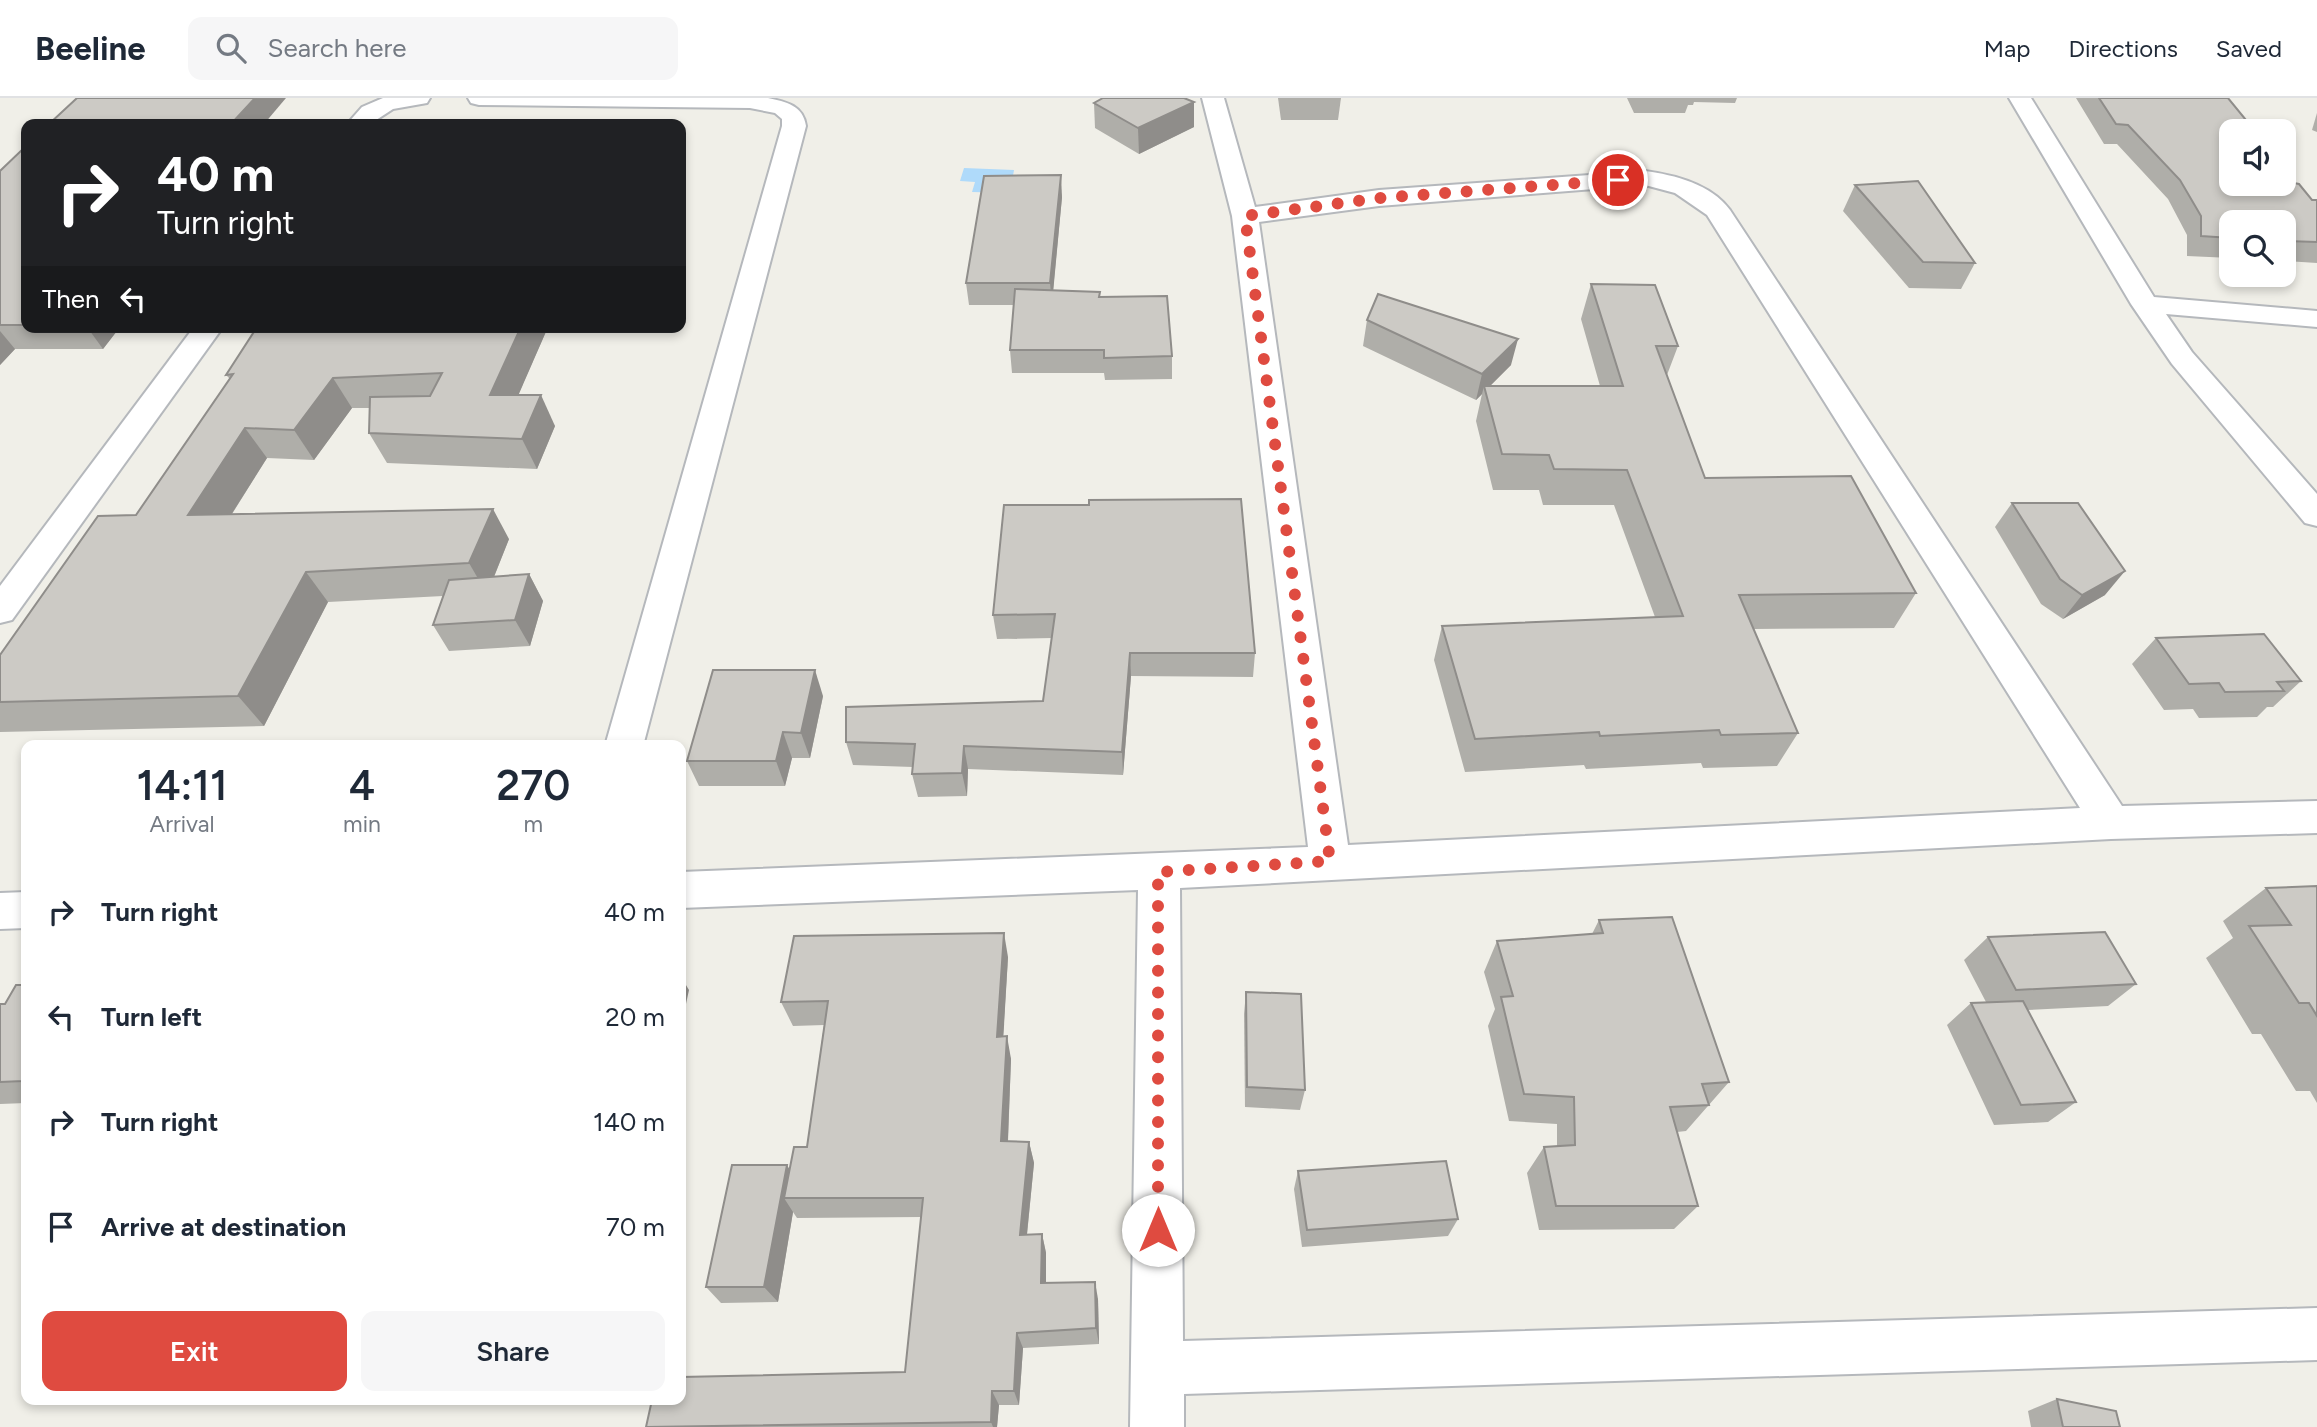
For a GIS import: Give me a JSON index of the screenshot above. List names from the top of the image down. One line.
{"page":{"header":"Beeline","search":"Search here","nav":["Map","Directions","Saved"],"turn":["40 m","Turn right"],"then":"Then","eta":["14:11","Arrival","4","min","270","m"],"list":[{"name":"Turn right","value":"40 m"},{"name":"Turn left","value":"20 m"},{"name":"Turn right","value":"140 m"},{"name":"Arrive at destination","value":"70 m"}],"buttons":["Exit","Share"]}}
